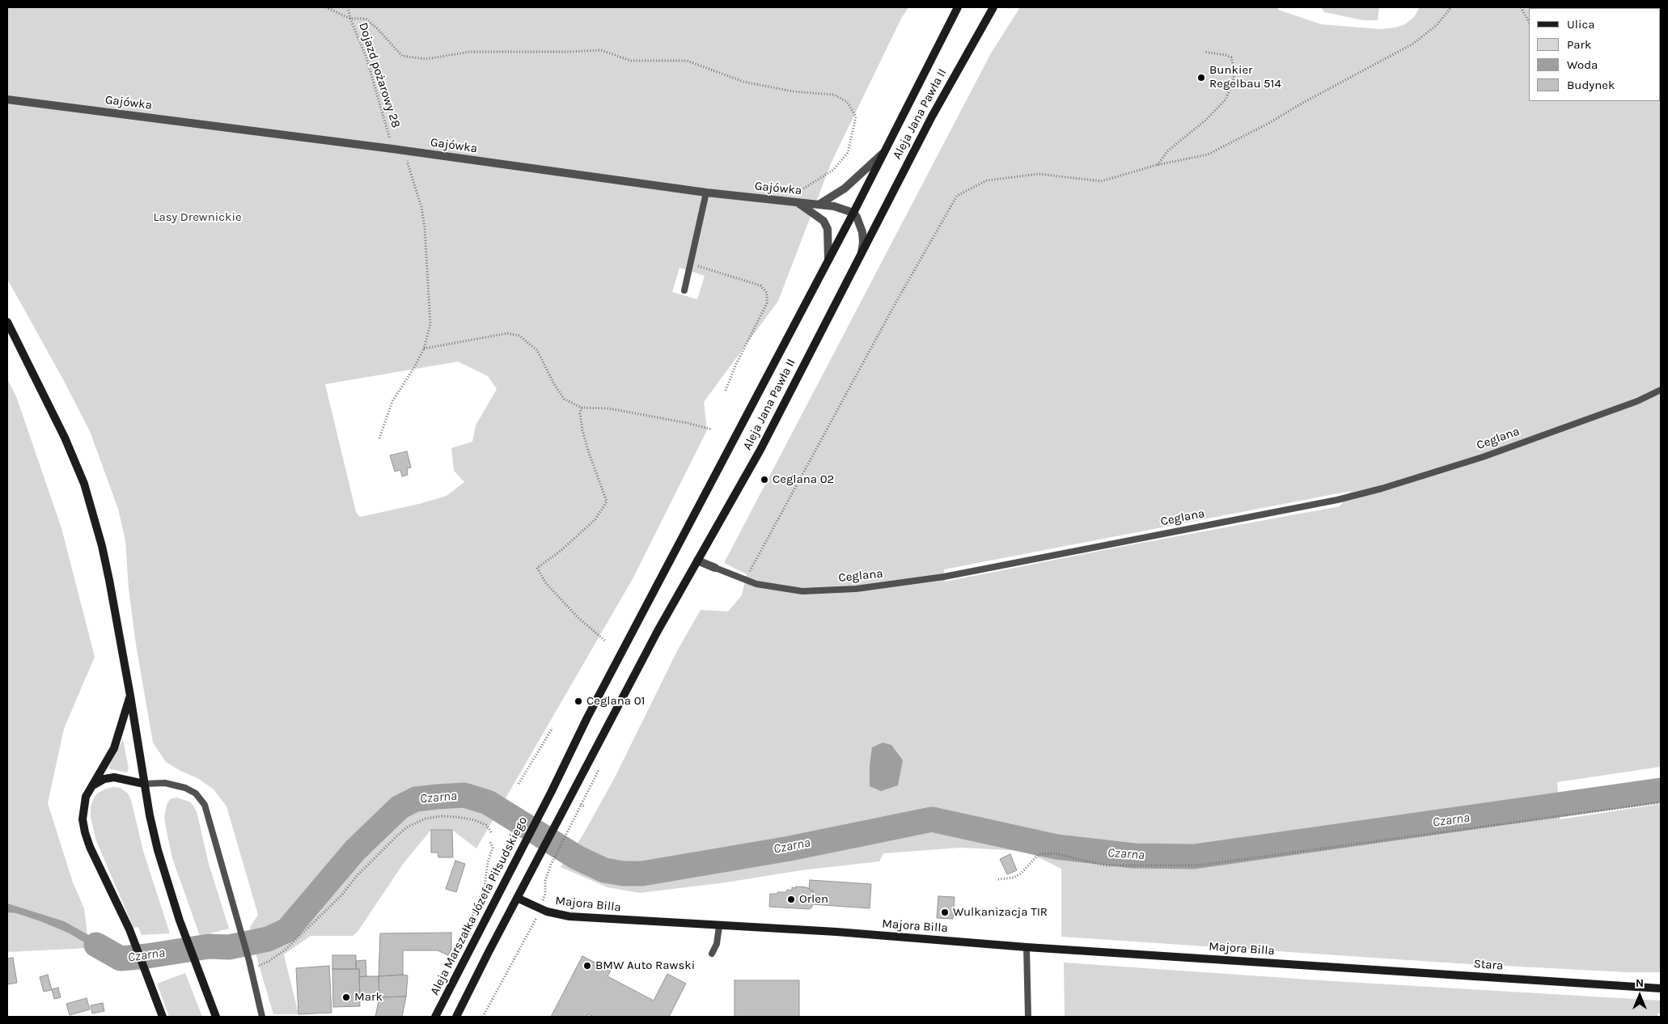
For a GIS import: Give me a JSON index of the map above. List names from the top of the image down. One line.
{"streets":{"main road":["Aleja Jana Pawła II","Majora Billa","Aleja Marszałka Józefa Piłsudskiego","Stara"],"street":["Gajówka","Ceglana"],"path":["Dojazd pożarowy 28"]},"crossings":[["Dojazd pożarowy 28","Gajówka"],["Gajówka","Aleja Jana Pawła II"],["Aleja Jana Pawła II","Ceglana"],["Aleja Jana Pawła II","Majora Billa"],["Aleja Jana Pawła II","Aleja Marszałka Józefa Piłsudskiego"],["Majora Billa","Stara"]],"water":["Czarna"],"parks":["Lasy Drewnickie"],"places":["Bunkier Regelbau 514","Ceglana 02","Ceglana 01","Orlen","Wulkanizacja TIR","BMW Auto Rawski","Mark"],"legend":["Ulica","Park","Woda","Budynek"],"north":"top"}
